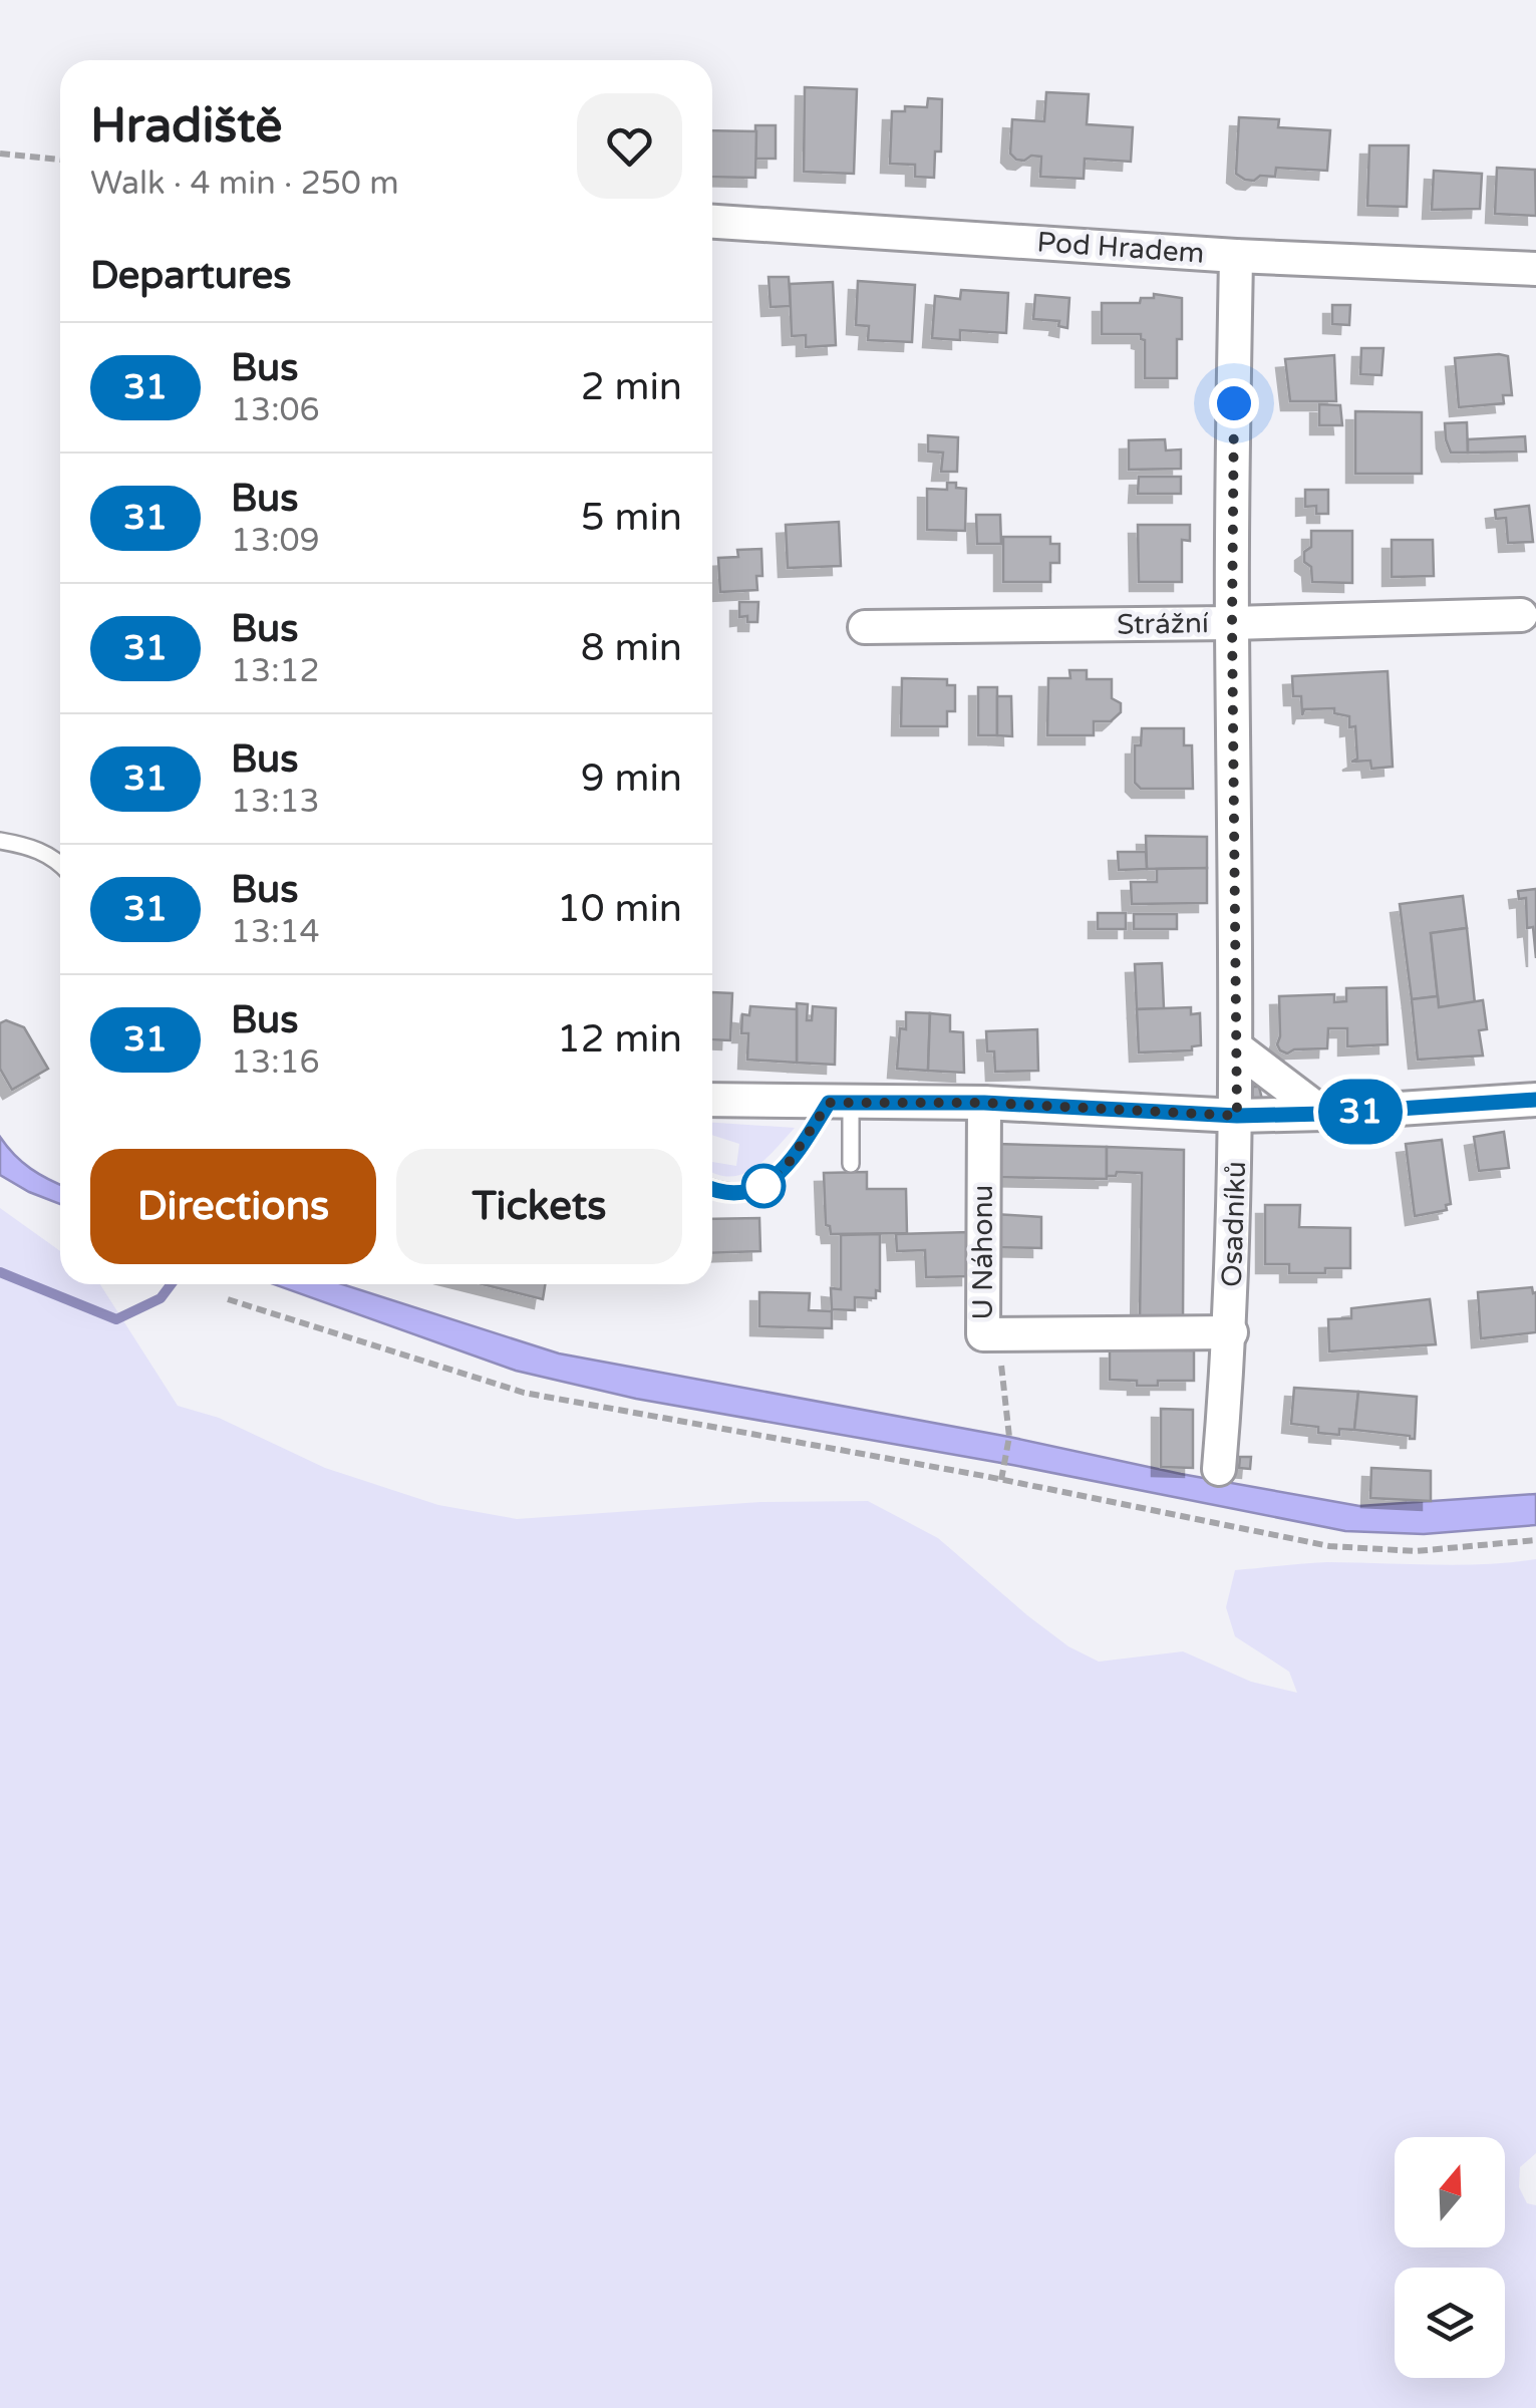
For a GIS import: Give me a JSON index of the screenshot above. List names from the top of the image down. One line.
{"streets":{"street":["Pod Hradem","Strážní","Osadníků","U Náhonu"]},"crossings":[["Pod Hradem","Osadníků"],["Strážní","Osadníků"],["Osadníků","U Náhonu"]],"lines":["bus line 31"],"north":"top","page":{"on_map":"31","heading":[["Hradiště","Walk · 4 min · 250 m"],"Departures"],"list":[{"mark":"31","name":"Bus","note":"13:06","value":"2 min"},{"mark":"31","name":"Bus","note":"13:09","value":"5 min"},{"mark":"31","name":"Bus","note":"13:12","value":"8 min"},{"mark":"31","name":"Bus","note":"13:13","value":"9 min"},{"mark":"31","name":"Bus","note":"13:14","value":"10 min"},{"mark":"31","name":"Bus","note":"13:16","value":"12 min"}],"buttons":["Directions","Tickets"]}}
